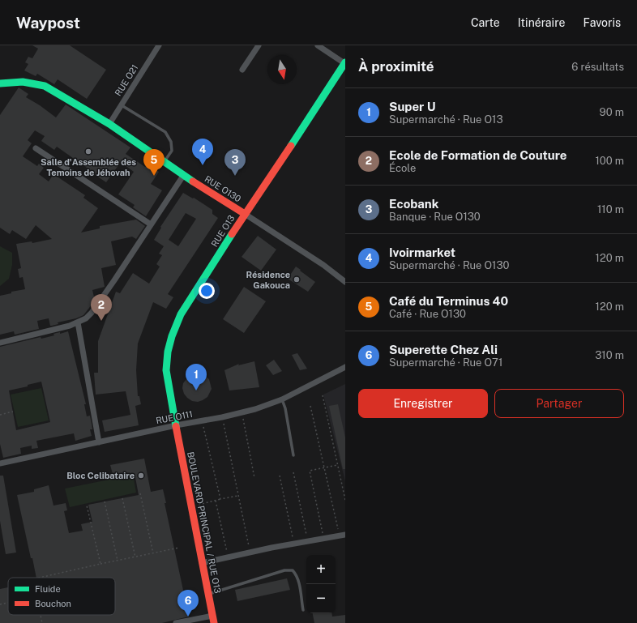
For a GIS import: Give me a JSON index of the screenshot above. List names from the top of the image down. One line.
{"streets":{"main road":["RUE O130","RUE O13","BOULEVARD PRINCIPAL / RUE O13"],"street":["RUE O21","RUE O111"]},"crossings":[["RUE O21","RUE O130"],["RUE O130","RUE O13"],["RUE O13","RUE O111"],["RUE O13","BOULEVARD PRINCIPAL / RUE O13"],["RUE O111","BOULEVARD PRINCIPAL / RUE O13"]],"places":["Salle d'Assemblée des Temoins de Jéhovah","Résidence Gakouca","Bloc Celibataire"],"legend":["Fluide","Bouchon"],"north":"bottom","page":{"header":"Waypost","nav":["Carte","Itinéraire","Favoris"],"heading":["À proximité","6 résultats"],"list":[{"mark":"1","name":"Super U","note":"Supermarché · Rue O13","value":"90 m"},{"mark":"2","name":"Ecole de Formation de Couture","note":"École","value":"100 m"},{"mark":"3","name":"Ecobank","note":"Banque · Rue O130","value":"110 m"},{"mark":"4","name":"Ivoirmarket","note":"Supermarché · Rue O130","value":"120 m"},{"mark":"5","name":"Café du Terminus 40","note":"Café · Rue O130","value":"120 m"},{"mark":"6","name":"Superette Chez Ali","note":"Supermarché · Rue O71","value":"310 m"}],"pins":["4","3","5","2","1","6"],"buttons":["Enregistrer","Partager"],"map_buttons":["+","−"]}}
